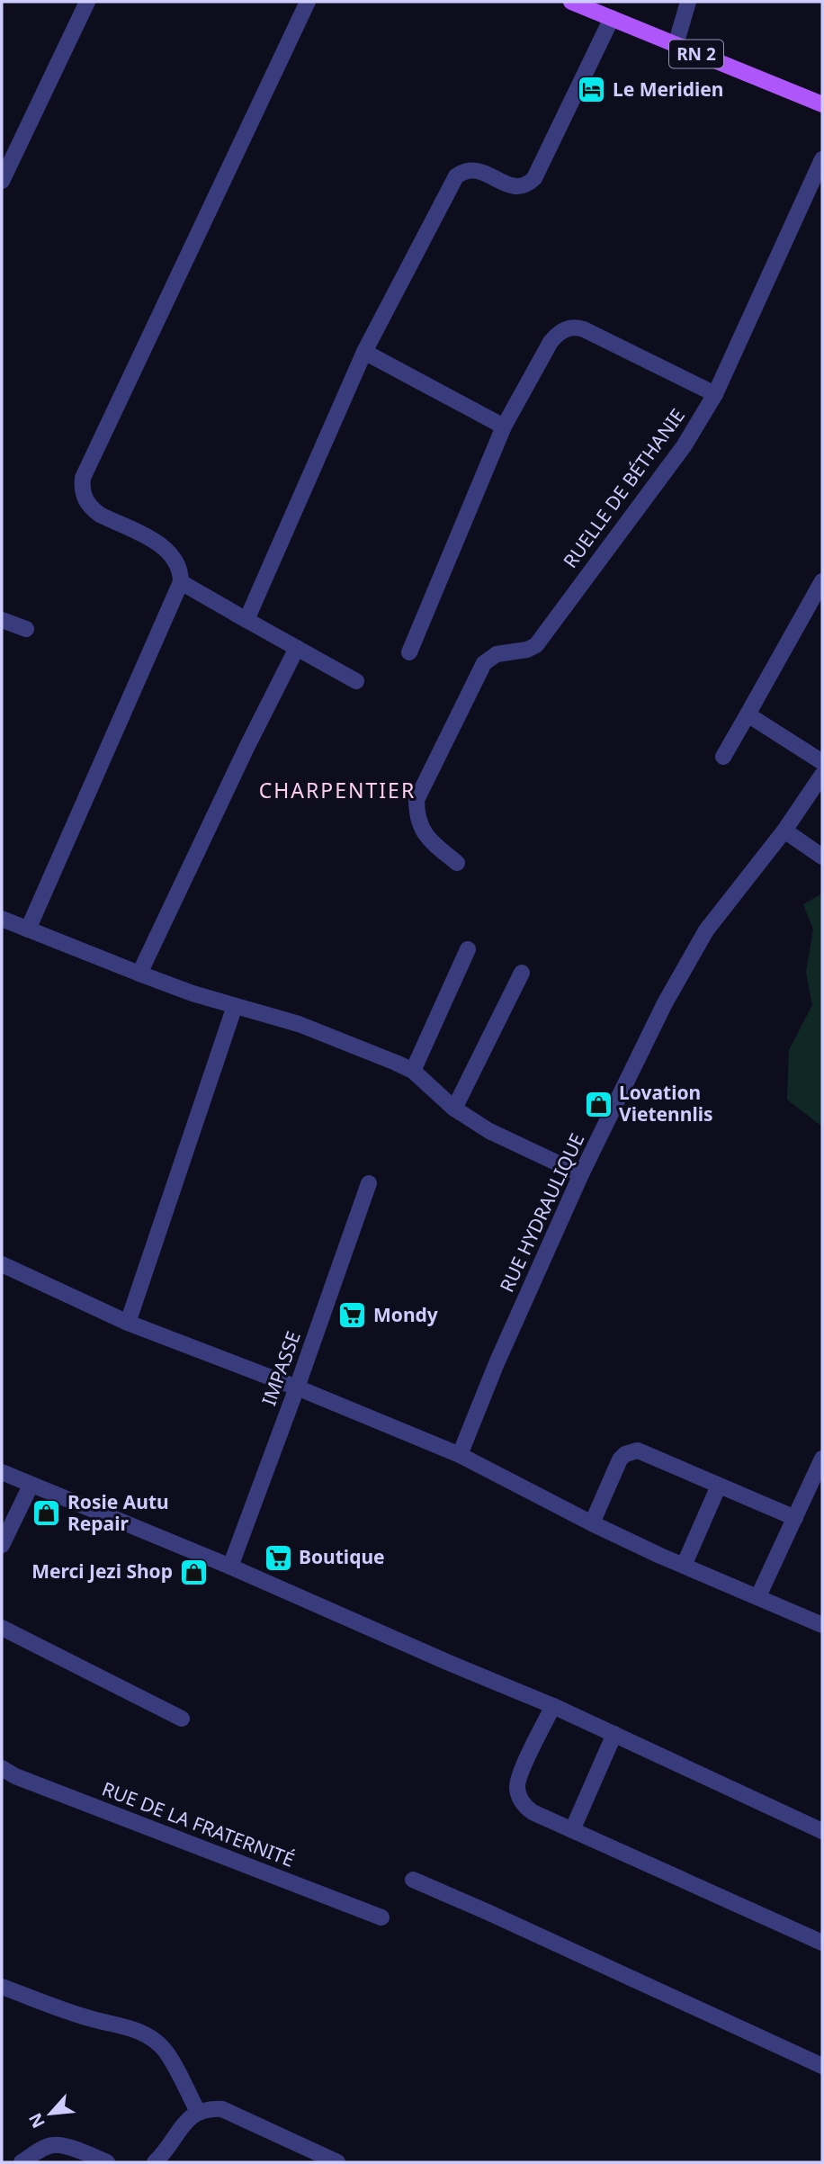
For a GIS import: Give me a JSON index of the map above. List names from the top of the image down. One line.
{"streets":{"main road":["RN 2"],"street":["RUELLE DE BÉTHANIE","RUE HYDRAULIQUE","IMPASSE","RUE DE LA FRATERNITÉ"]},"districts":["CHARPENTIER"],"places":{"hotel":["Le Meridien"],"shop":["Lovation Vietennlis","Rosie Autu Repair","Merci Jezi Shop"],"supermarket":["Mondy","Boutique"]},"north":"bottom left"}
